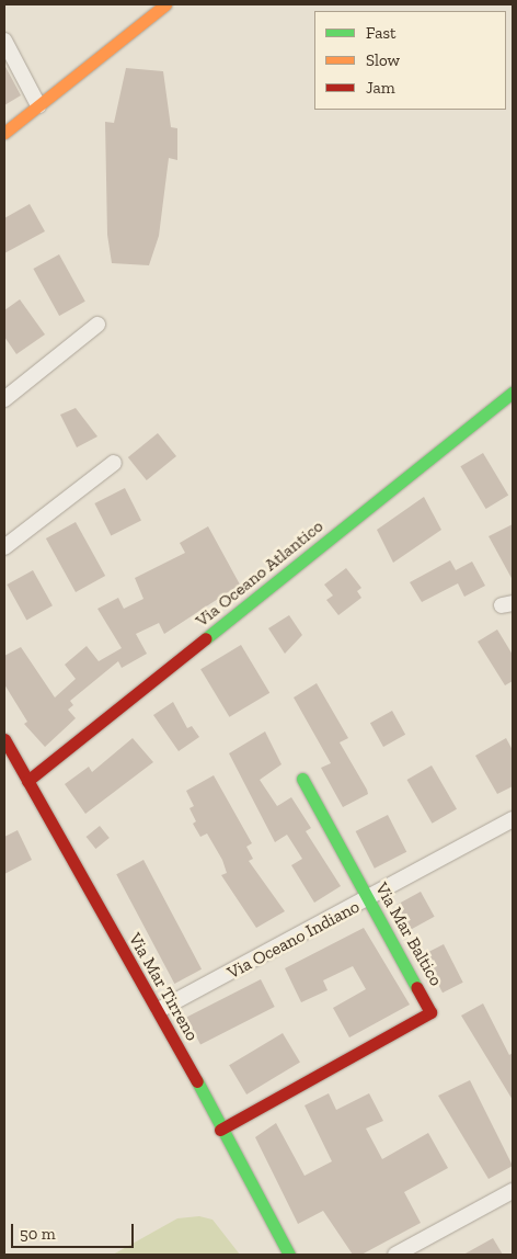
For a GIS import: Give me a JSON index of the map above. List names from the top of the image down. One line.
{"streets":{"street":["Via Oceano Atlantico","Via Mar Baltico","Via Oceano Indiano","Via Mar Tirreno"]},"crossings":[["Via Oceano Atlantico","Via Mar Tirreno"],["Via Mar Baltico","Via Oceano Indiano"],["Via Mar Baltico","Via Mar Tirreno"],["Via Oceano Indiano","Via Mar Tirreno"]],"legend":["Fast","Slow","Jam"],"scale_bar":"50 m"}
